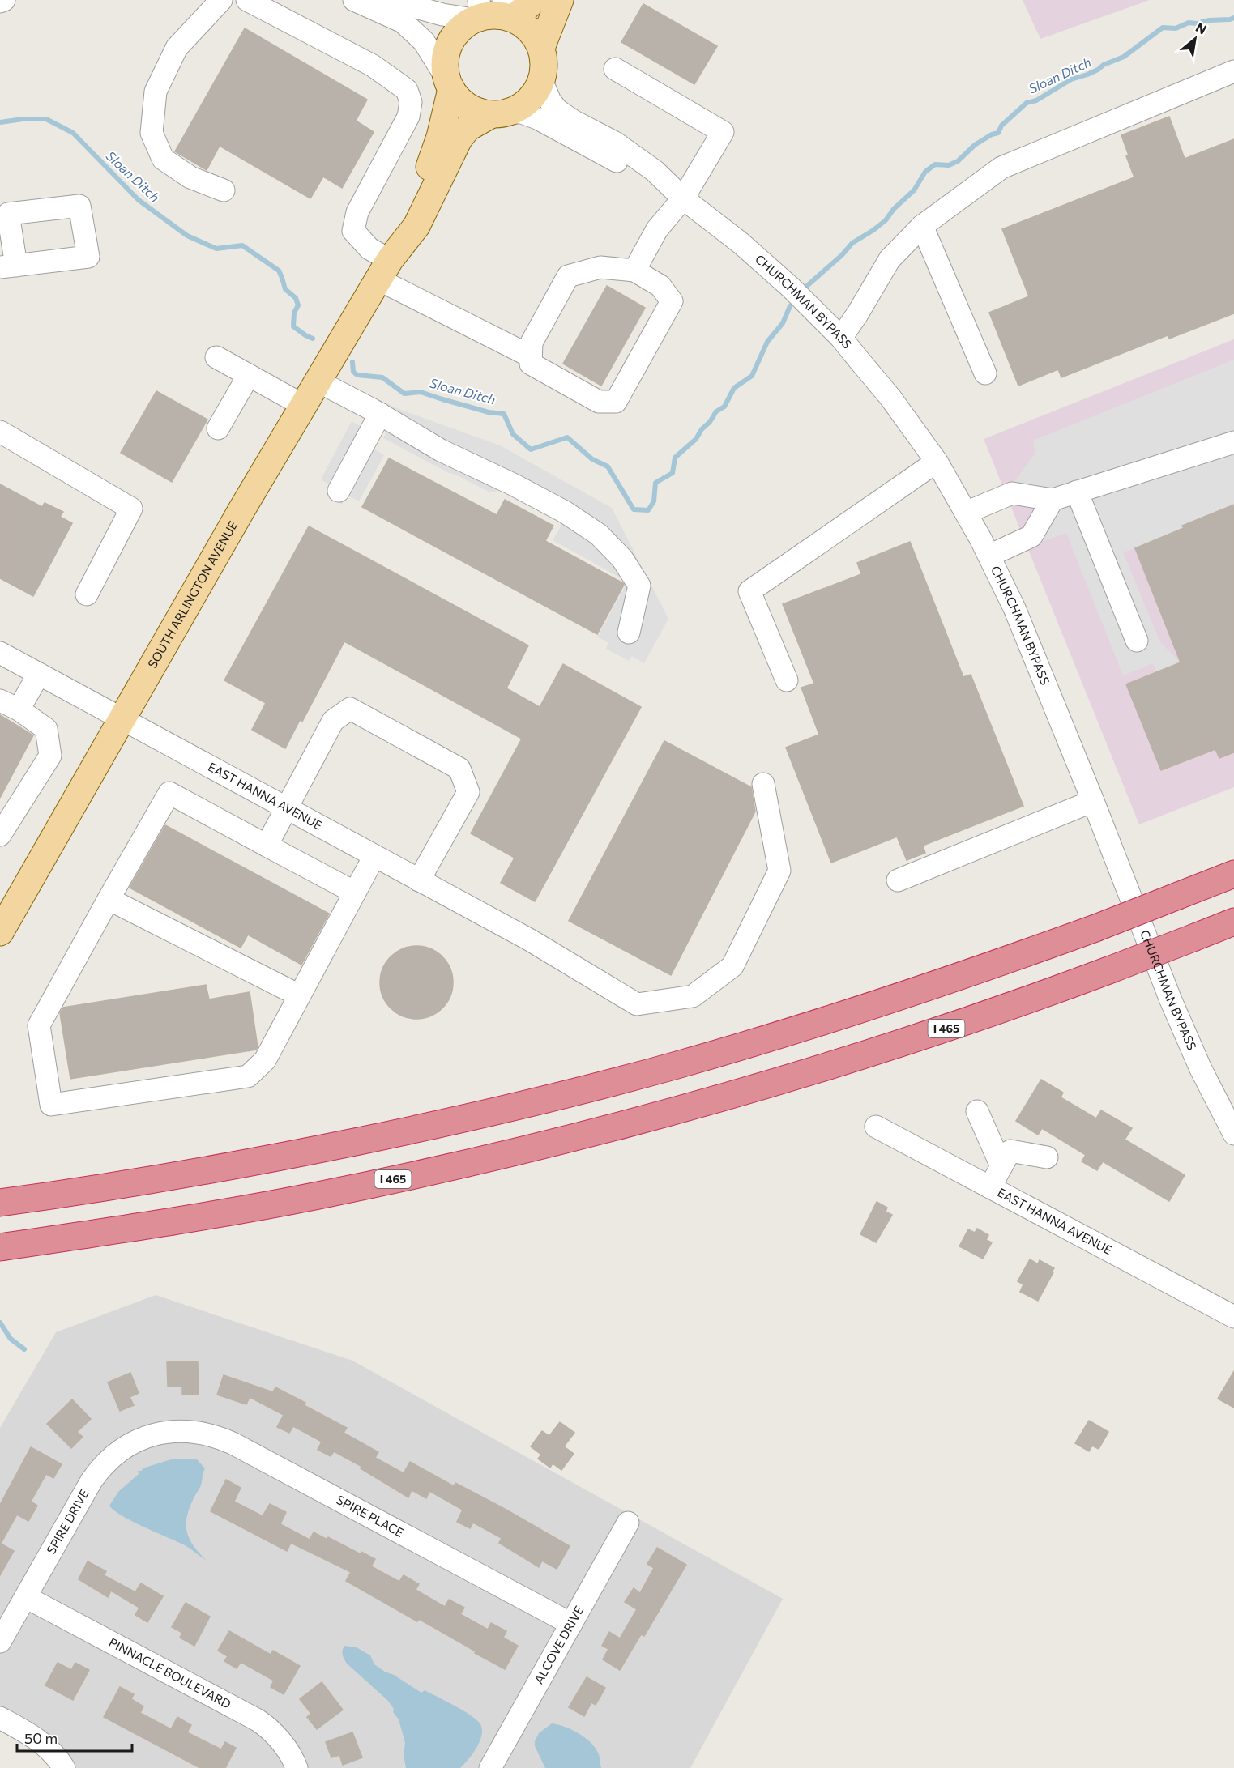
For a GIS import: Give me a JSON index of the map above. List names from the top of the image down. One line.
{"streets":{"highway":["I 465"],"main road":["SOUTH ARLINGTON AVENUE"],"street":["CHURCHMAN BYPASS","EAST HANNA AVENUE","SPIRE PLACE","SPIRE DRIVE","ALCOVE DRIVE","PINNACLE BOULEVARD"]},"crossings":[["CHURCHMAN BYPASS","SOUTH ARLINGTON AVENUE"],["SOUTH ARLINGTON AVENUE","EAST HANNA AVENUE"],["SPIRE PLACE","SPIRE DRIVE"],["SPIRE PLACE","ALCOVE DRIVE"],["SPIRE DRIVE","PINNACLE BOULEVARD"]],"water":["Sloan Ditch"],"scale_bar":"50 m","north":"top right"}
